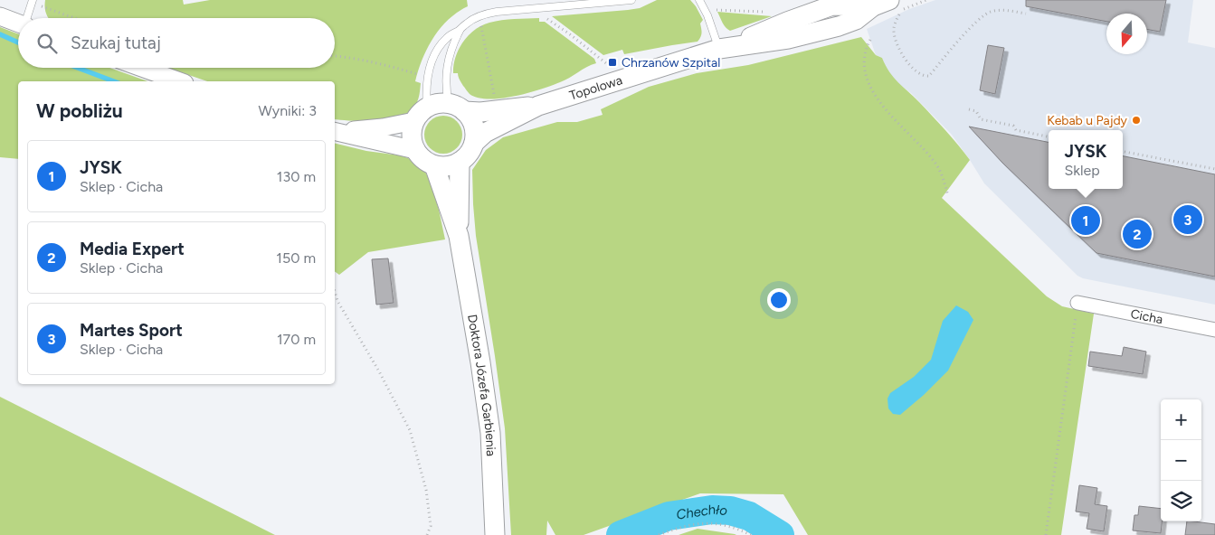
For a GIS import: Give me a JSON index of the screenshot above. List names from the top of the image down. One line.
{"streets":{"main road":["Topolowa","Doktora Józefa Garbienia"],"street":["Cicha"]},"crossings":[["Topolowa","Doktora Józefa Garbienia"]],"water":["Chechło"],"places":{"transit":["Chrzanów Szpital"],"other":["Kebab u Pajdy"]},"north":"bottom","page":{"search":"Szukaj tutaj","heading":["W pobliżu","Wyniki: 3"],"popup":["JYSK","Sklep"],"list":[{"mark":"1","name":"JYSK","note":"Sklep · Cicha","value":"130 m"},{"mark":"2","name":"Media Expert","note":"Sklep · Cicha","value":"150 m"},{"mark":"3","name":"Martes Sport","note":"Sklep · Cicha","value":"170 m"}],"pins":["3","1","2"],"map_buttons":["+","−"]}}
